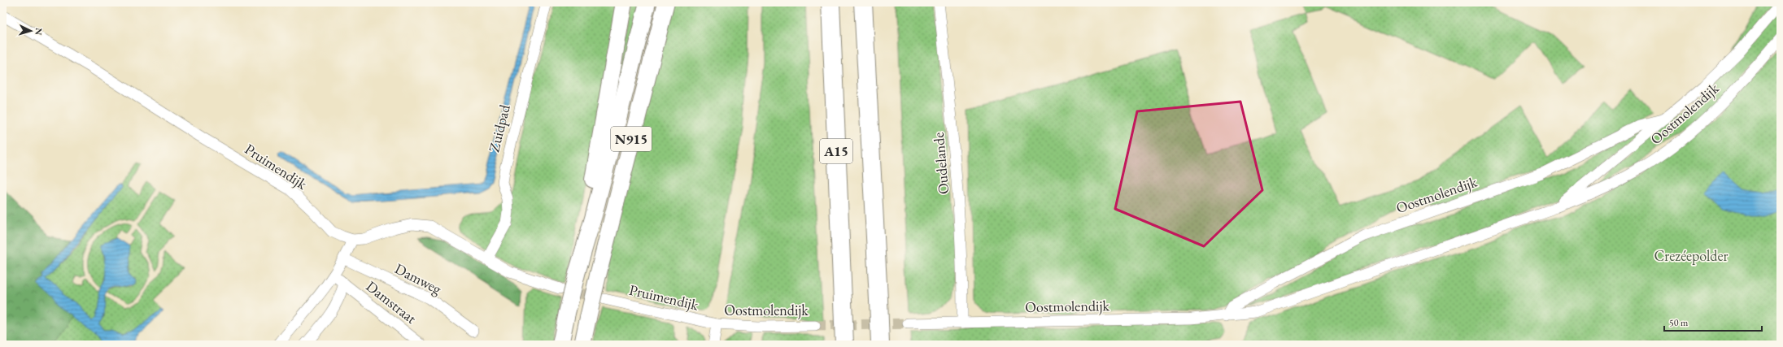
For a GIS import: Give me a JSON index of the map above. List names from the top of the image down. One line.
{"streets":{"highway":["A15"],"main road":["N915"],"street":["Oostmolendijk","Zuidpad","Oudelande","Pruimendijk","Damweg","Damstraat"]},"crossings":[["Oostmolendijk","Oudelande"],["Oostmolendijk","Pruimendijk"]],"parks":["Crezéepolder"],"scale_bar":"50 m","north":"right"}
